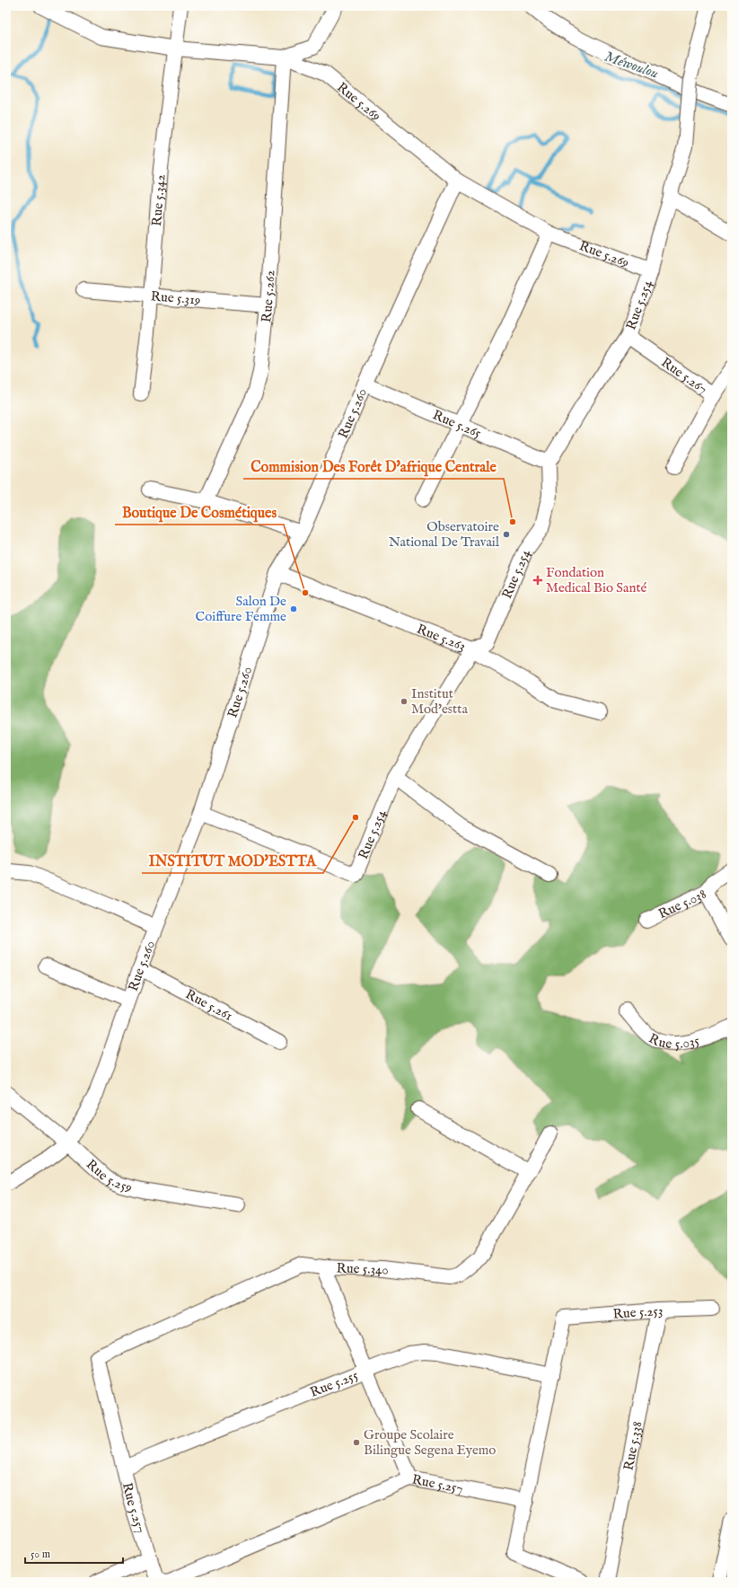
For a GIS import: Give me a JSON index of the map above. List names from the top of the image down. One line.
{"streets":{"street":["Rue 5.269","Rue 5.342","Rue 5.262","Rue 5.319","Rue 5.254","Rue 5.267","Rue 5.260","Rue 5.265","Rue 5.263","Rue 5.038","Rue 5.261","Rue 5.035","Rue 5.259","Rue 5.340","Rue 5.253","Rue 5.255","Rue 5.338","Rue 5.257"]},"crossings":[["Rue 5.269","Rue 5.342"],["Rue 5.269","Rue 5.262"],["Rue 5.269","Rue 5.254"],["Rue 5.269","Rue 5.260"],["Rue 5.342","Rue 5.319"],["Rue 5.262","Rue 5.319"],["Rue 5.254","Rue 5.267"],["Rue 5.254","Rue 5.260"],["Rue 5.254","Rue 5.265"],["Rue 5.254","Rue 5.263"],["Rue 5.260","Rue 5.265"],["Rue 5.260","Rue 5.263"],["Rue 5.260","Rue 5.261"],["Rue 5.260","Rue 5.259"],["Rue 5.340","Rue 5.255"],["Rue 5.340","Rue 5.257"],["Rue 5.253","Rue 5.255"],["Rue 5.253","Rue 5.338"],["Rue 5.255","Rue 5.257"]],"water":["Méwoulou"],"places":{"other":["Commision Des Forêt D'afrique Centrale","Observatoire National De Travail","Boutique De Cosmétiques","Salon De Coiffure Femme","Institut Mod'estta","INSTITUT MOD'ESTTA","Groupe Scolaire Bilingue Segena Eyemo"],"health":["Fondation Medical Bio Santé"]},"scale_bar":"50 m"}
